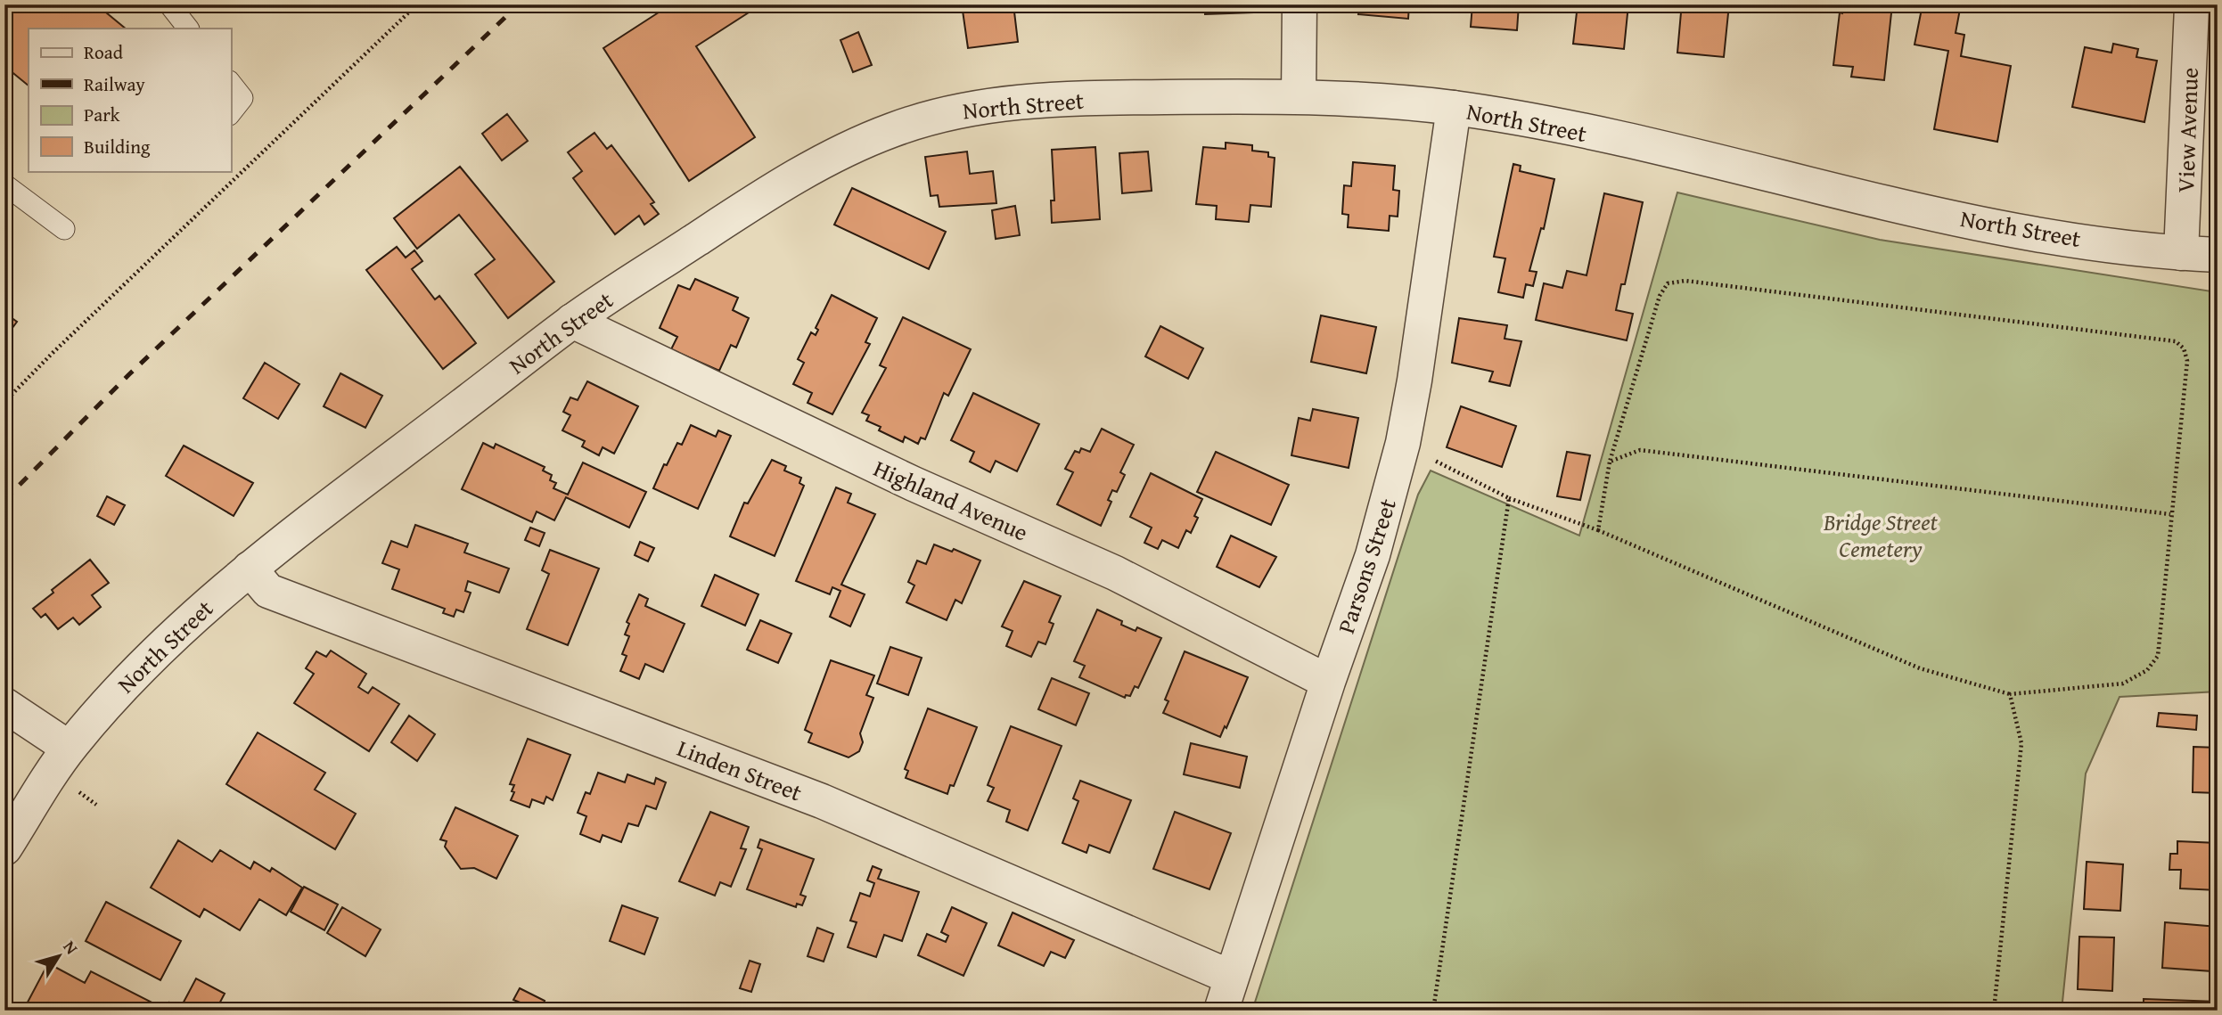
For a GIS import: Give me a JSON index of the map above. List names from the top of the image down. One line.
{"streets":{"street":["North Street","View Avenue","Highland Avenue","Parsons Street","Linden Street"]},"crossings":[["North Street","View Avenue"],["North Street","Highland Avenue"],["North Street","Parsons Street"],["North Street","Linden Street"],["Highland Avenue","Parsons Street"],["Parsons Street","Linden Street"]],"parks":["Bridge Street Cemetery"],"legend":["Road","Railway","Park","Building"],"north":"top right"}
